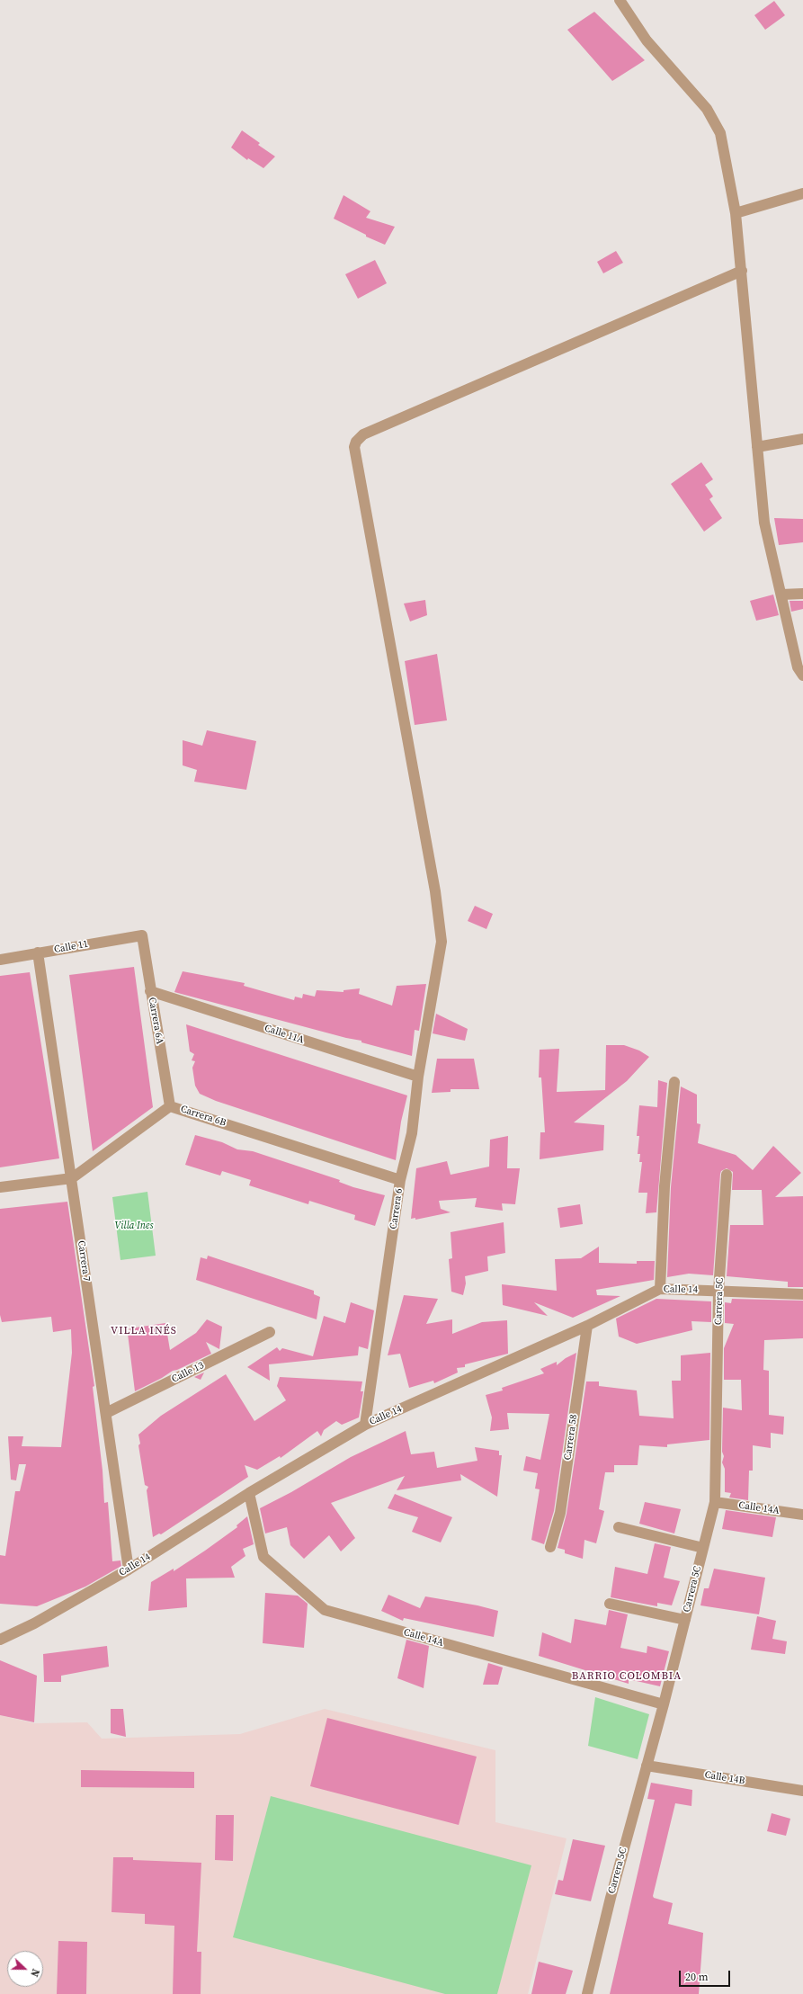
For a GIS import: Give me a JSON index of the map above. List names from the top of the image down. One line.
{"streets":{"street":["Calle 11","Carrera 6A","Calle 11A","Carrera 6B","Carrera 6","Carrera 7","Calle 14","Carrera 5C","Calle 13","Carrera 58","Calle 14A","Calle 14B"]},"crossings":[["Calle 11","Carrera 6A"],["Calle 11","Carrera 7"],["Carrera 6A","Calle 11A"],["Carrera 6A","Carrera 6B"],["Calle 11A","Carrera 6"],["Carrera 6B","Carrera 6"],["Carrera 6B","Carrera 7"],["Carrera 6","Calle 14"],["Carrera 7","Calle 14"],["Carrera 7","Calle 13"],["Calle 14","Carrera 5C"],["Calle 14","Carrera 58"],["Calle 14","Calle 14A"],["Carrera 5C","Calle 14A"],["Carrera 5C","Calle 14B"]],"districts":["VILLA INÉS","BARRIO COLOMBIA"],"parks":["Villa Ines"],"scale_bar":"20 m","north":"right"}
